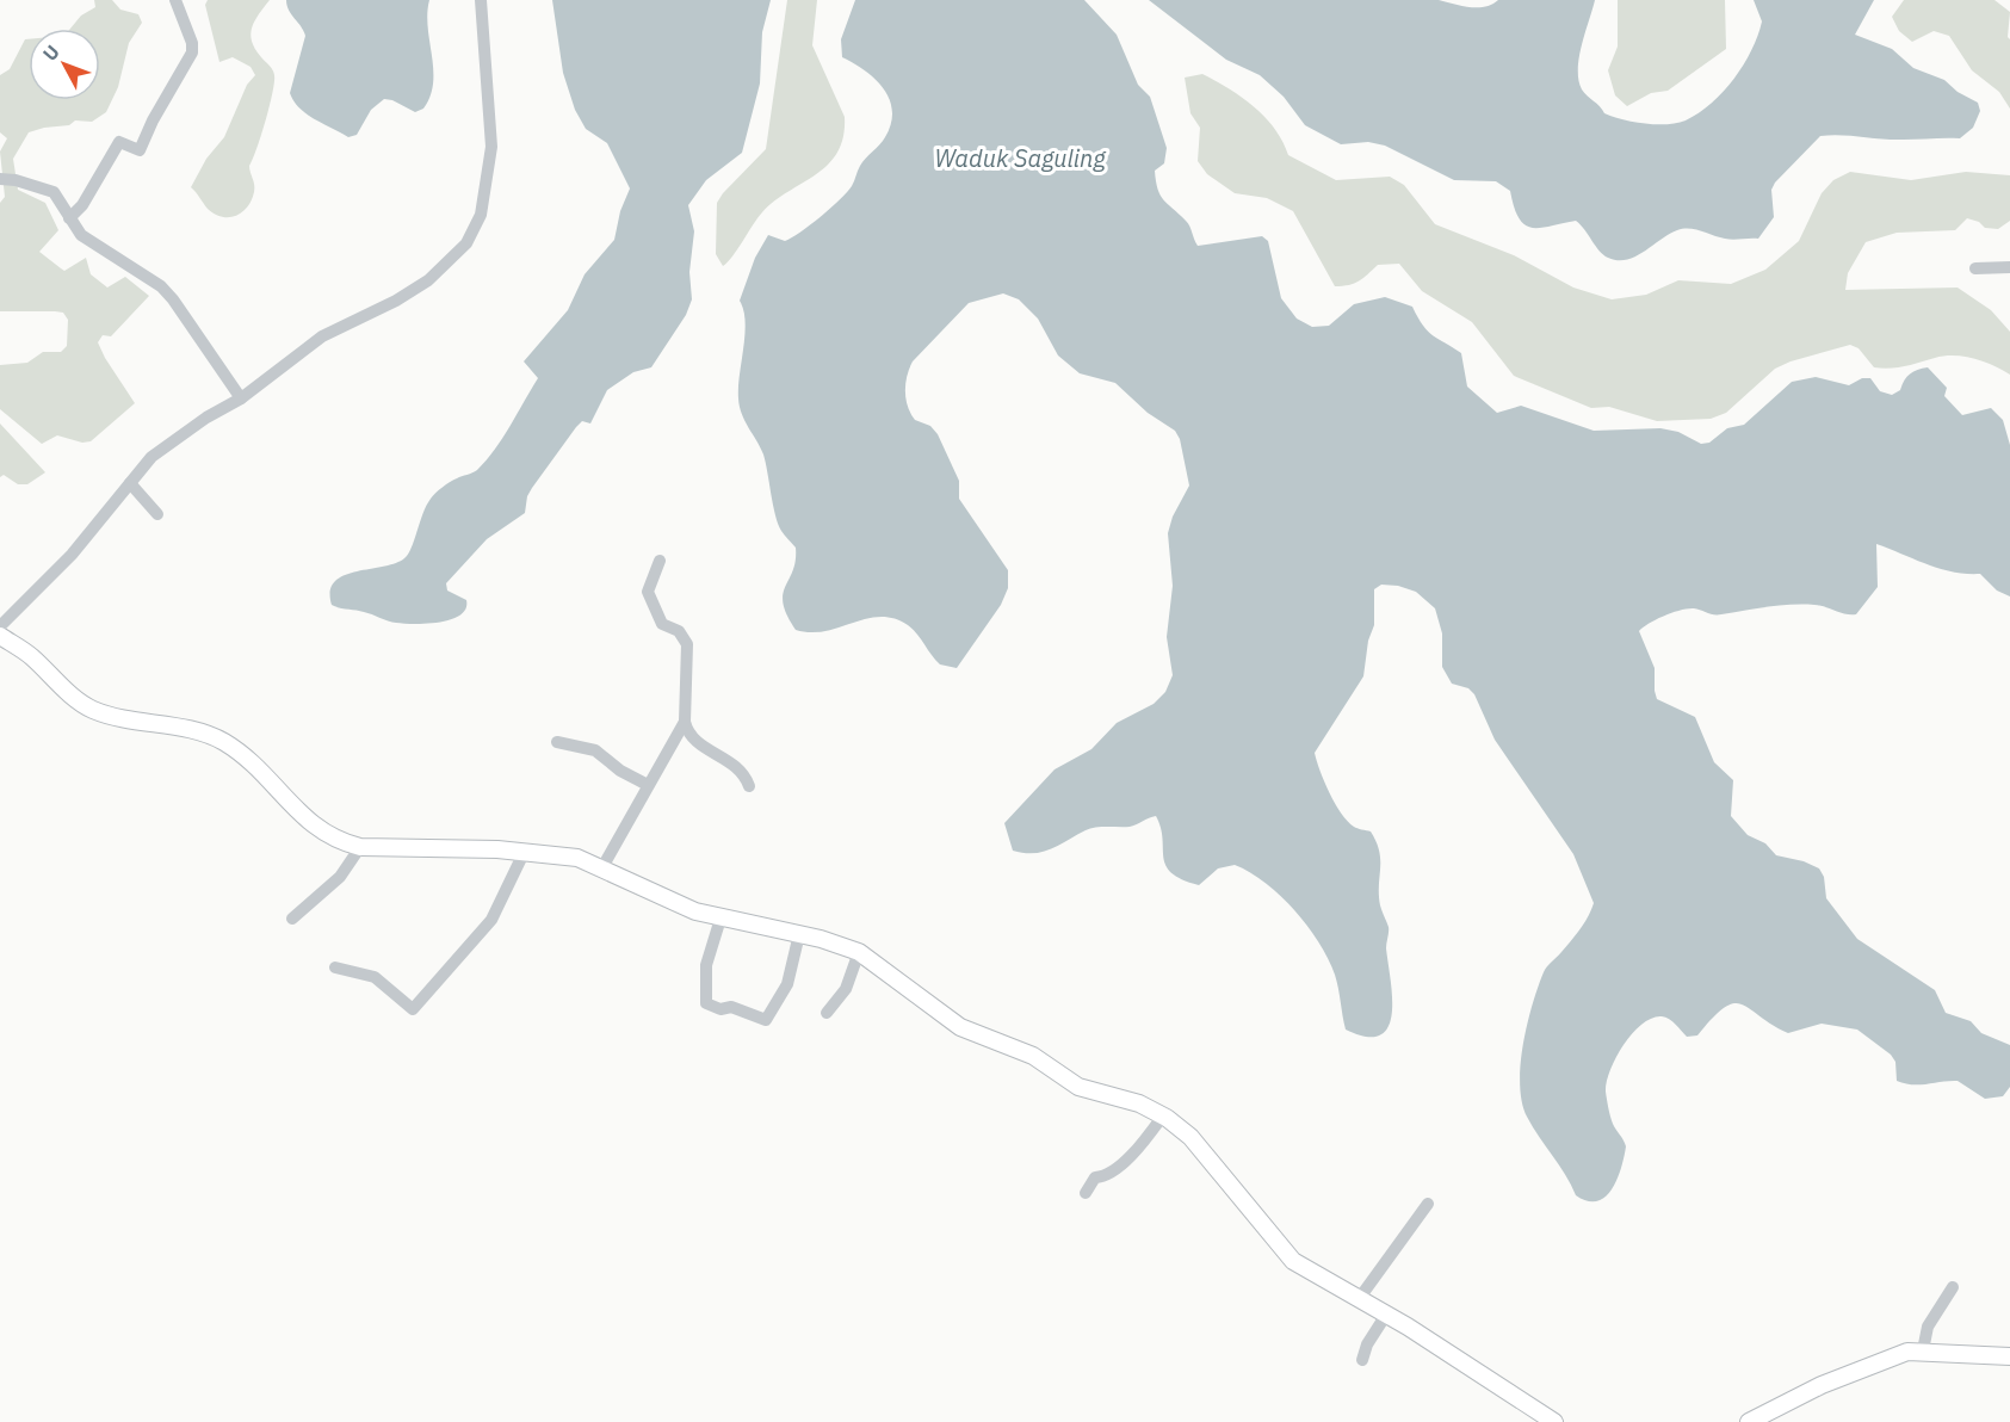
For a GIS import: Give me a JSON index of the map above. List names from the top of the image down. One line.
{"water":["Waduk Saguling"],"north":"top left"}
